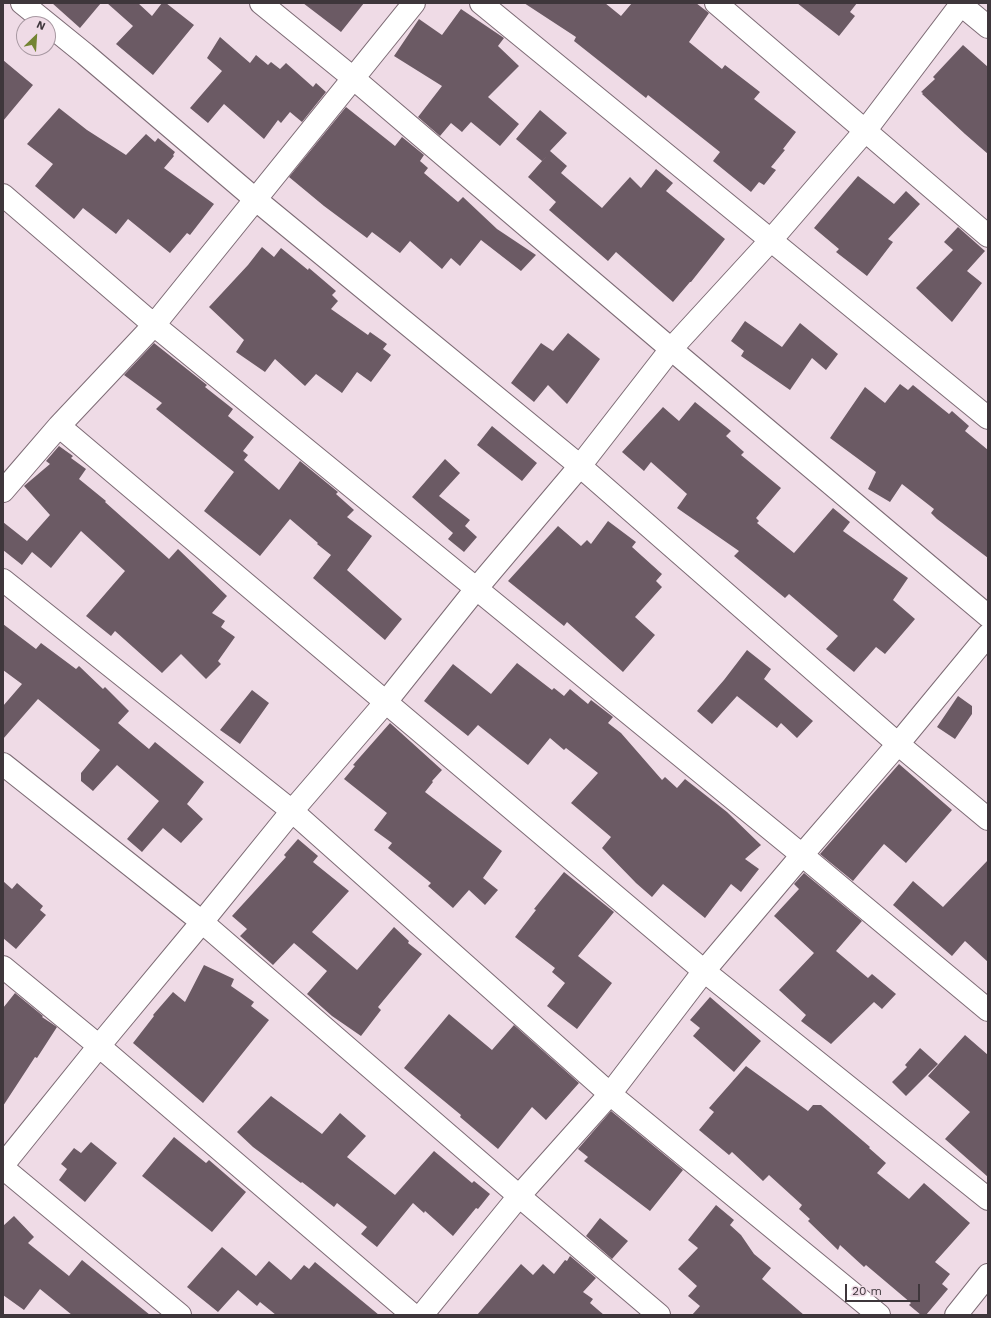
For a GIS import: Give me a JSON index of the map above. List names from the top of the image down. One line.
{"scale_bar":"20 m","north":"top right"}
